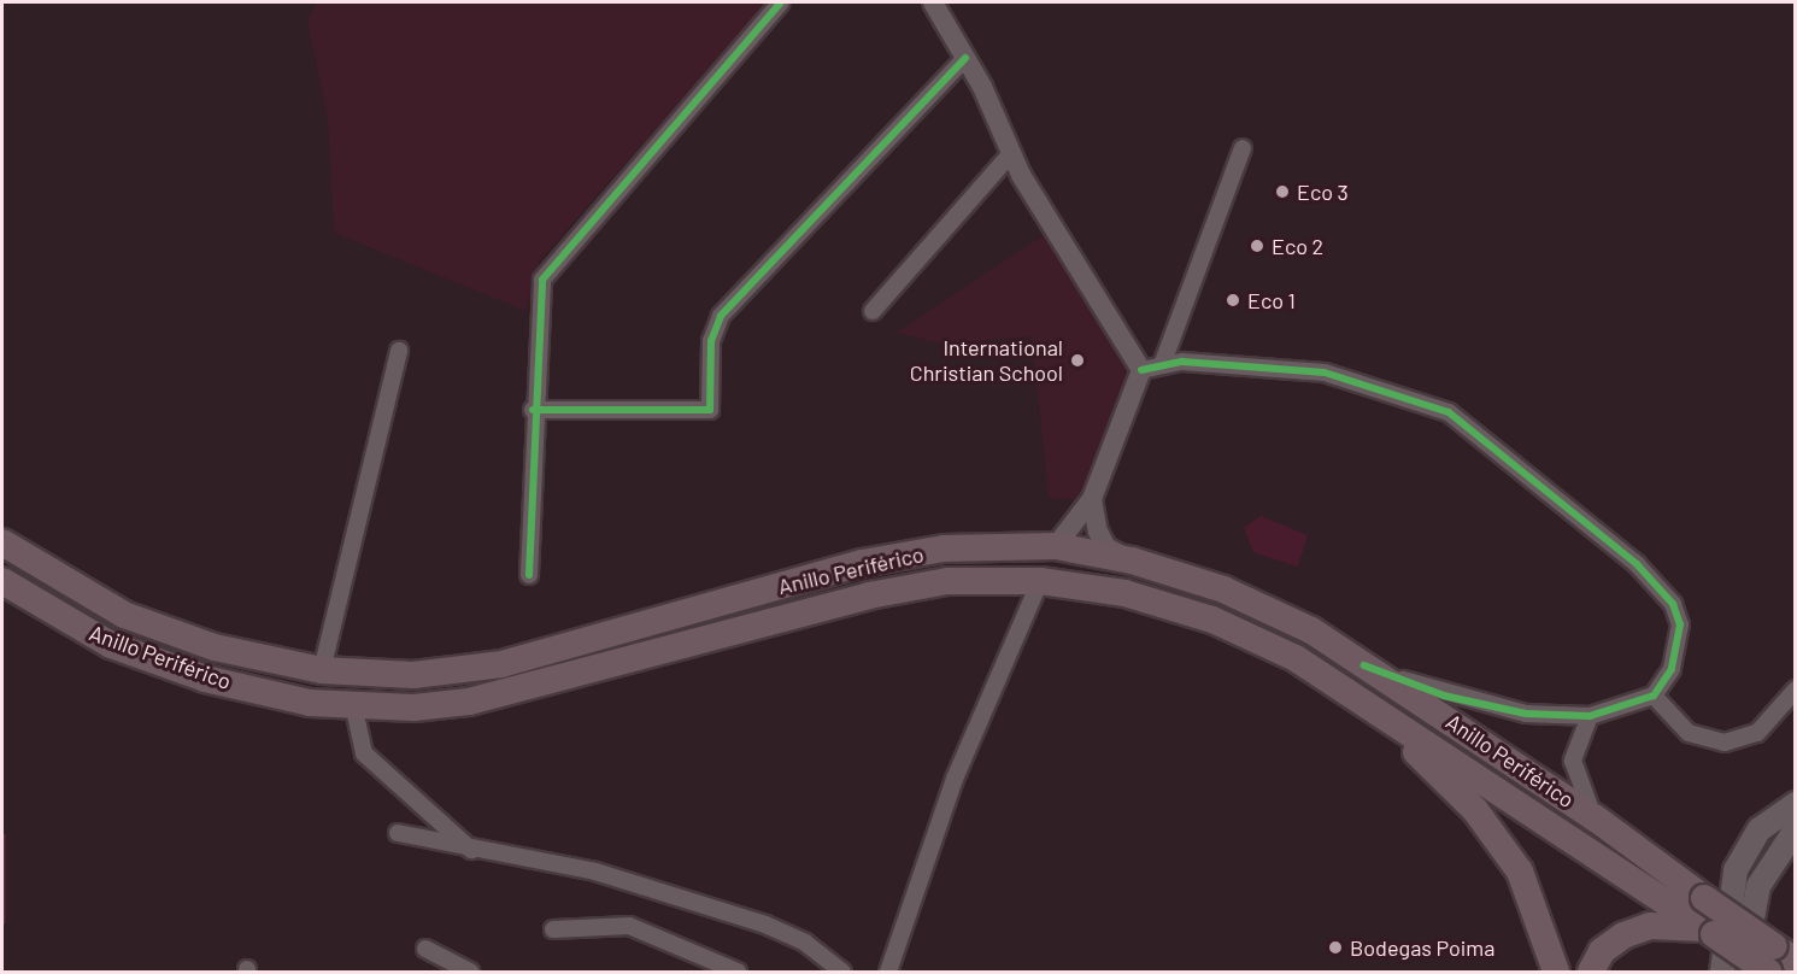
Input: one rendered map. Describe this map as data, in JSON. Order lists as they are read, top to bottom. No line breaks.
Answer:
{"streets":{"highway":["Anillo Periférico"]},"places":["Eco 3","Eco 2","Eco 1","International Christian School","Bodegas Poima"]}
